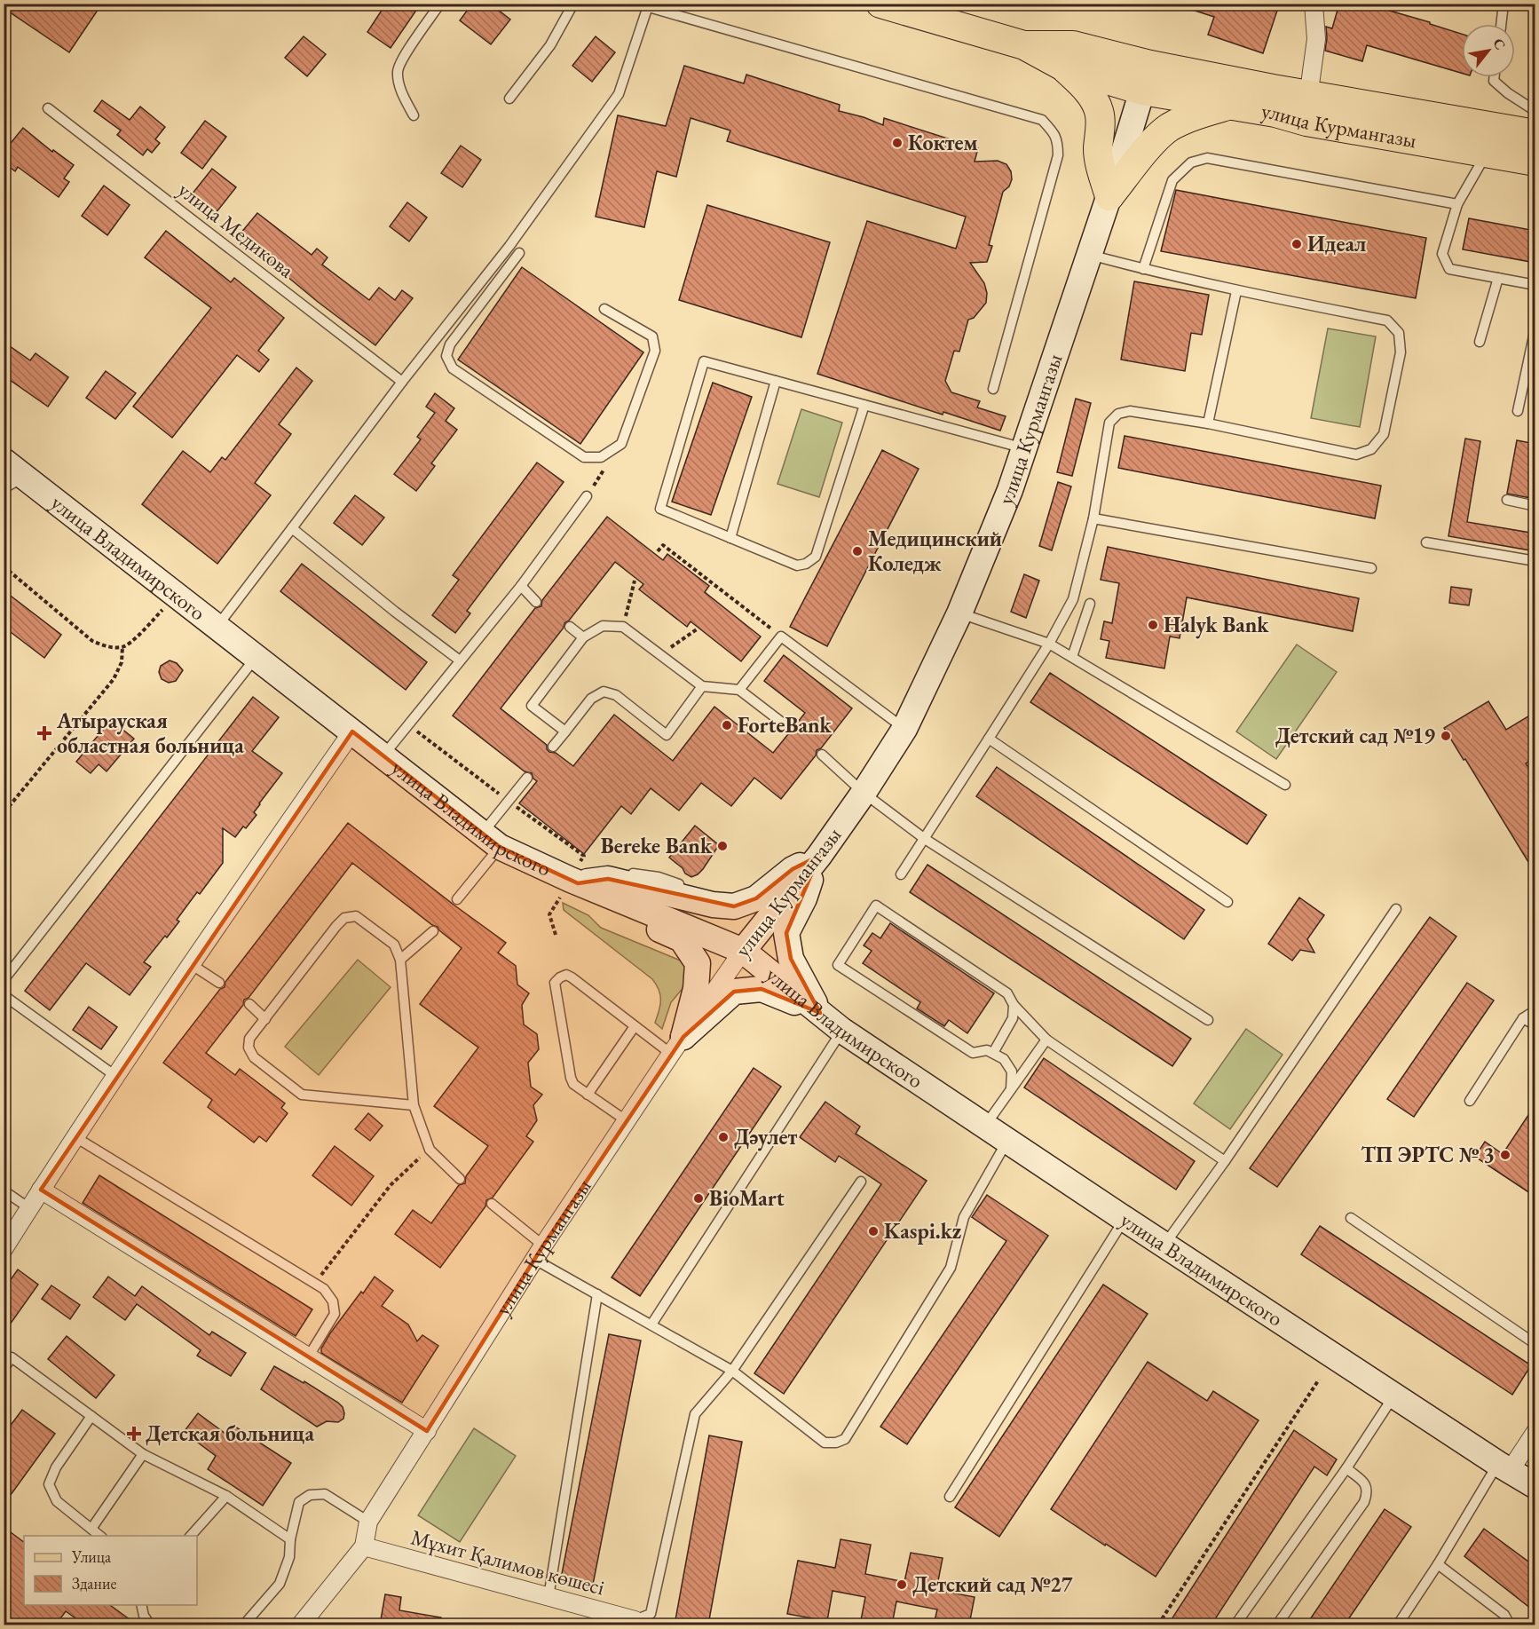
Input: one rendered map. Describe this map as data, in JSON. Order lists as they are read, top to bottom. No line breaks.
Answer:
{"streets":{"main road":["улица Курмангазы"],"street":["улица Владимирского","Мұхит Қалимов көшесі"],"lane":["улица Медикова"]},"crossings":[["улица Курмангазы","улица Владимирского"],["улица Курмангазы","Мұхит Қалимов көшесі"]],"places":{"other":["Коктем","Идеал","Медицинский Коледж","Halyk Bank","ForteBank","Детский сад №19","Bereke Bank","Дәулет","ТП ЭРТС № 3","BioMart","Kaspi.kz","Детский сад №27"],"health":["Атырауская областная больница","Детская больница"]},"legend":["Улица","Здание"],"north":"top right"}
